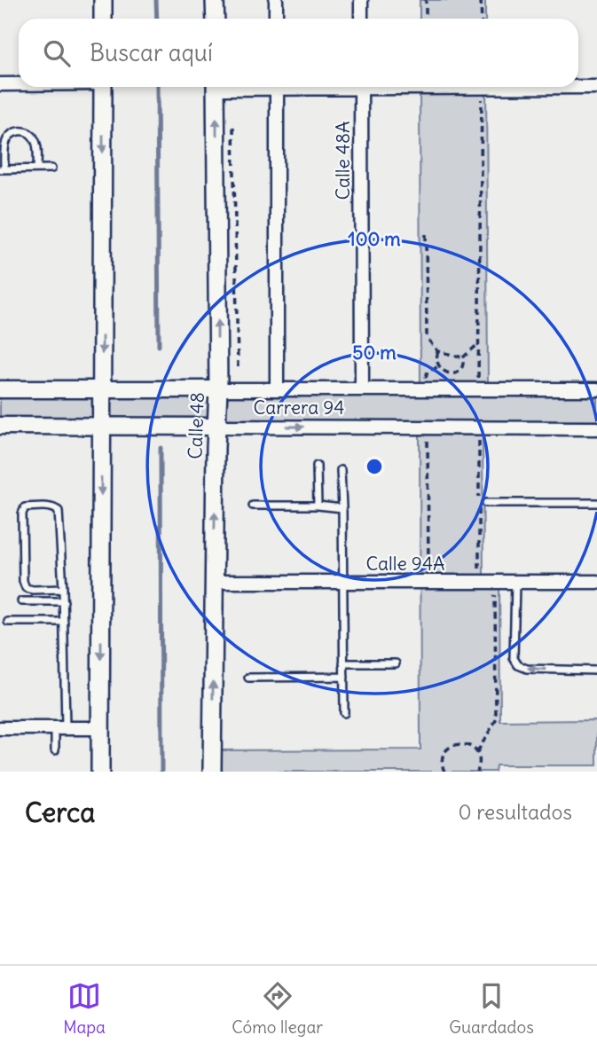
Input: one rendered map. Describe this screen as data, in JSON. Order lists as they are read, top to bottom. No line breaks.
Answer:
{"streets":{"main road":["Calle 48"],"street":["Calle 48A","Carrera 94","Calle 94A"]},"crossings":[["Calle 48A","Carrera 94"],["Carrera 94","Calle 48"],["Calle 48","Calle 94A"]],"page":{"search":"Buscar aquí","heading":["Cerca","0 resultados"],"nav":["Mapa","Cómo llegar","Guardados"]},"rings":["100 m","50 m"]}
